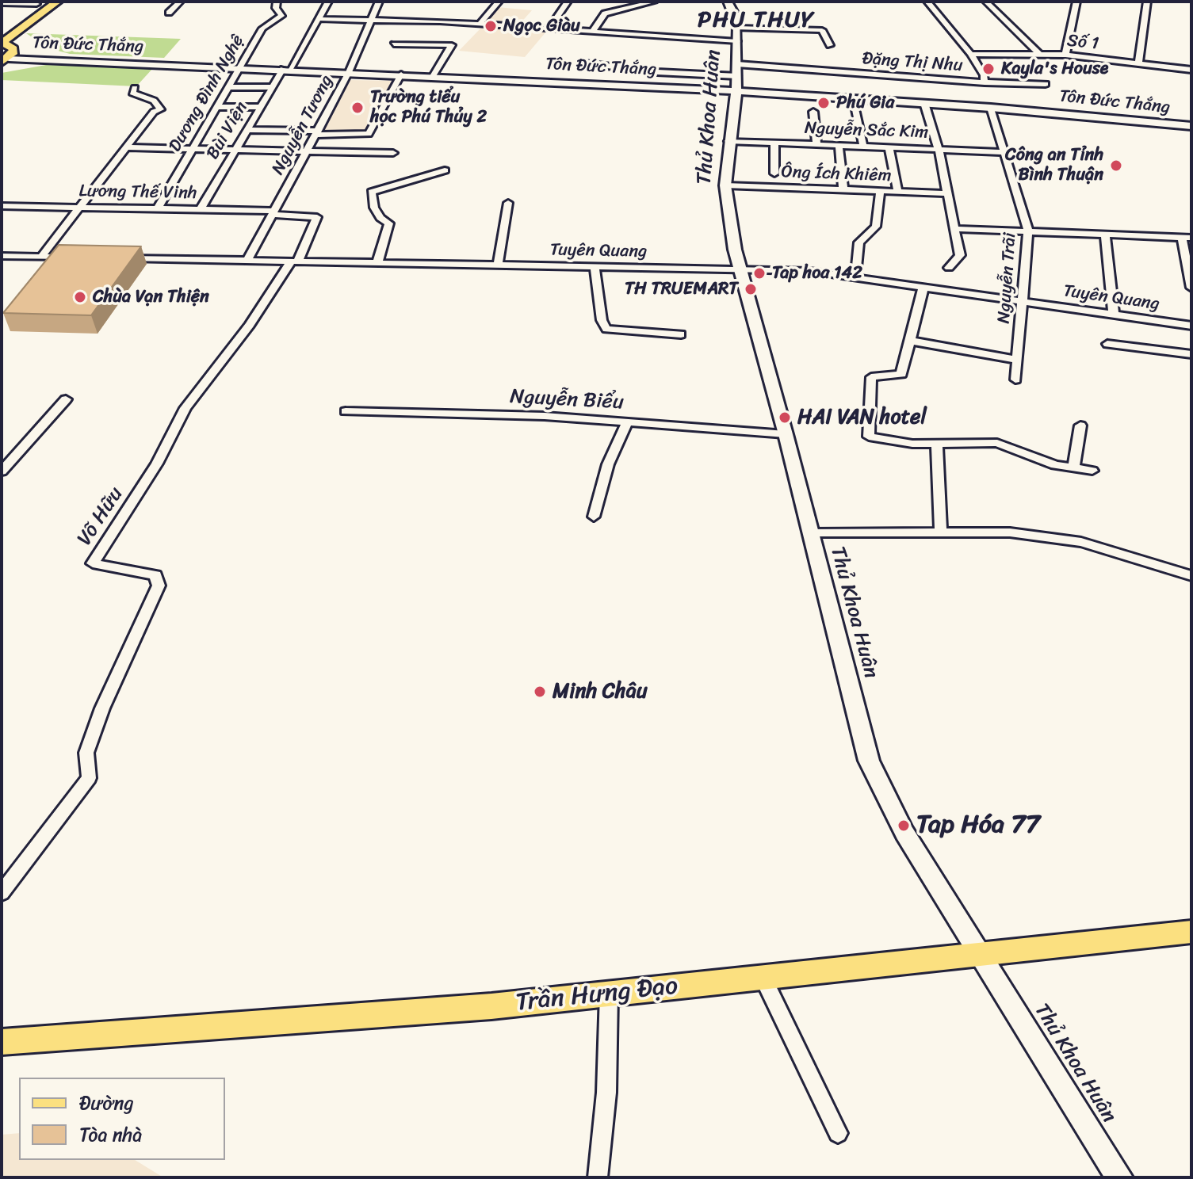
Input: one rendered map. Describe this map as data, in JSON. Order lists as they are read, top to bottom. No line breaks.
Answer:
{"streets":{"main road":["Tôn Đức Thắng","Thủ Khoa Huân","Trần Hưng Đạo"],"street":["Số 1","Đặng Thị Nhu","Dương Đình Nghệ","Nguyễn Tương","Bùi Viện","Nguyễn Sắc Kim","Ông Ích Khiêm","Lương Thế Vinh","Tuyên Quang","Nguyễn Trãi","Nguyễn Biểu","Võ Hữu"]},"crossings":[["Số 1","Đặng Thị Nhu"],["Tôn Đức Thắng","Dương Đình Nghệ"],["Tôn Đức Thắng","Thủ Khoa Huân"],["Tôn Đức Thắng","Nguyễn Tương"],["Tôn Đức Thắng","Bùi Viện"],["Tôn Đức Thắng","Nguyễn Trãi"],["Đặng Thị Nhu","Thủ Khoa Huân"],["Dương Đình Nghệ","Lương Thế Vinh"],["Thủ Khoa Huân","Nguyễn Sắc Kim"],["Thủ Khoa Huân","Ông Ích Khiêm"],["Thủ Khoa Huân","Tuyên Quang"],["Thủ Khoa Huân","Nguyễn Biểu"],["Thủ Khoa Huân","Trần Hưng Đạo"],["Nguyễn Tương","Lương Thế Vinh"],["Nguyễn Tương","Tuyên Quang"],["Bùi Viện","Lương Thế Vinh"],["Nguyễn Sắc Kim","Nguyễn Trãi"],["Lương Thế Vinh","Tuyên Quang"],["Lương Thế Vinh","Võ Hữu"],["Tuyên Quang","Nguyễn Trãi"],["Tuyên Quang","Võ Hữu"]],"districts":["PHU THUY"],"places":["Ngọc Giàu","Kayla's House","Phú Gia","Trường tiểu học Phú Thủy 2","Công an Tỉnh Bình Thuận","Tap hoa 142","TH TRUEMART","Chùa Vạn Thiện","HAI VAN hotel","Minh Châu","Tap Hóa 77"],"legend":["Đường","Tòa nhà"]}
